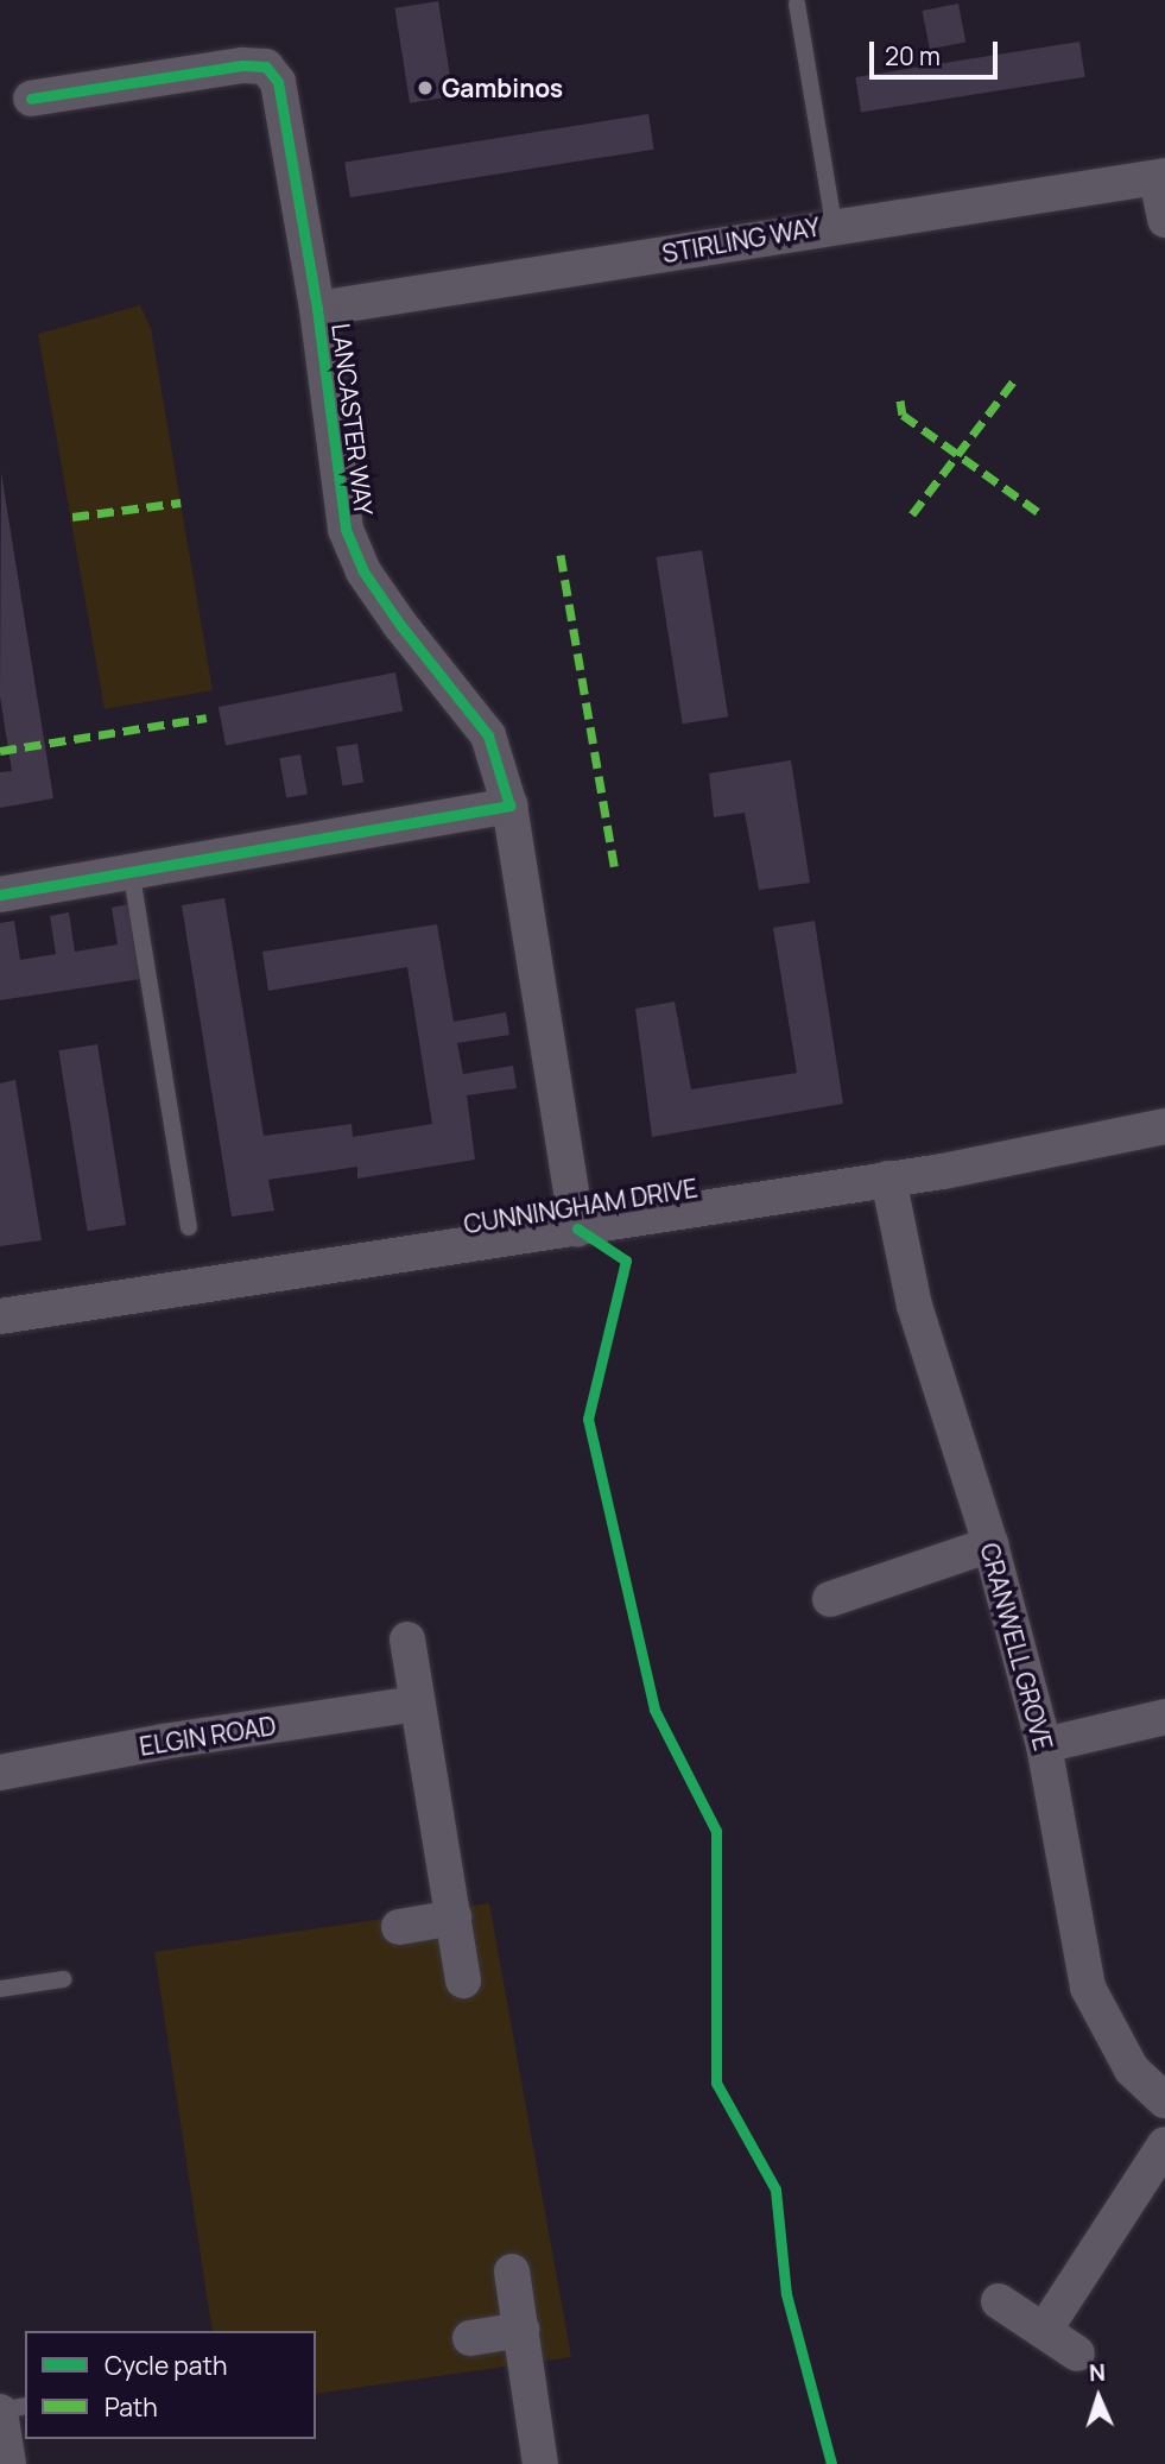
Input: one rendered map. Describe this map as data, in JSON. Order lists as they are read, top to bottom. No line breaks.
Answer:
{"streets":{"street":["STIRLING WAY","LANCASTER WAY","CUNNINGHAM DRIVE","CRANWELL GROVE","ELGIN ROAD"]},"crossings":[["STIRLING WAY","LANCASTER WAY"],["LANCASTER WAY","CUNNINGHAM DRIVE"],["CUNNINGHAM DRIVE","CRANWELL GROVE"]],"places":["Gambinos"],"legend":["Cycle path","Path"],"scale_bar":"20 m","north":"top"}
